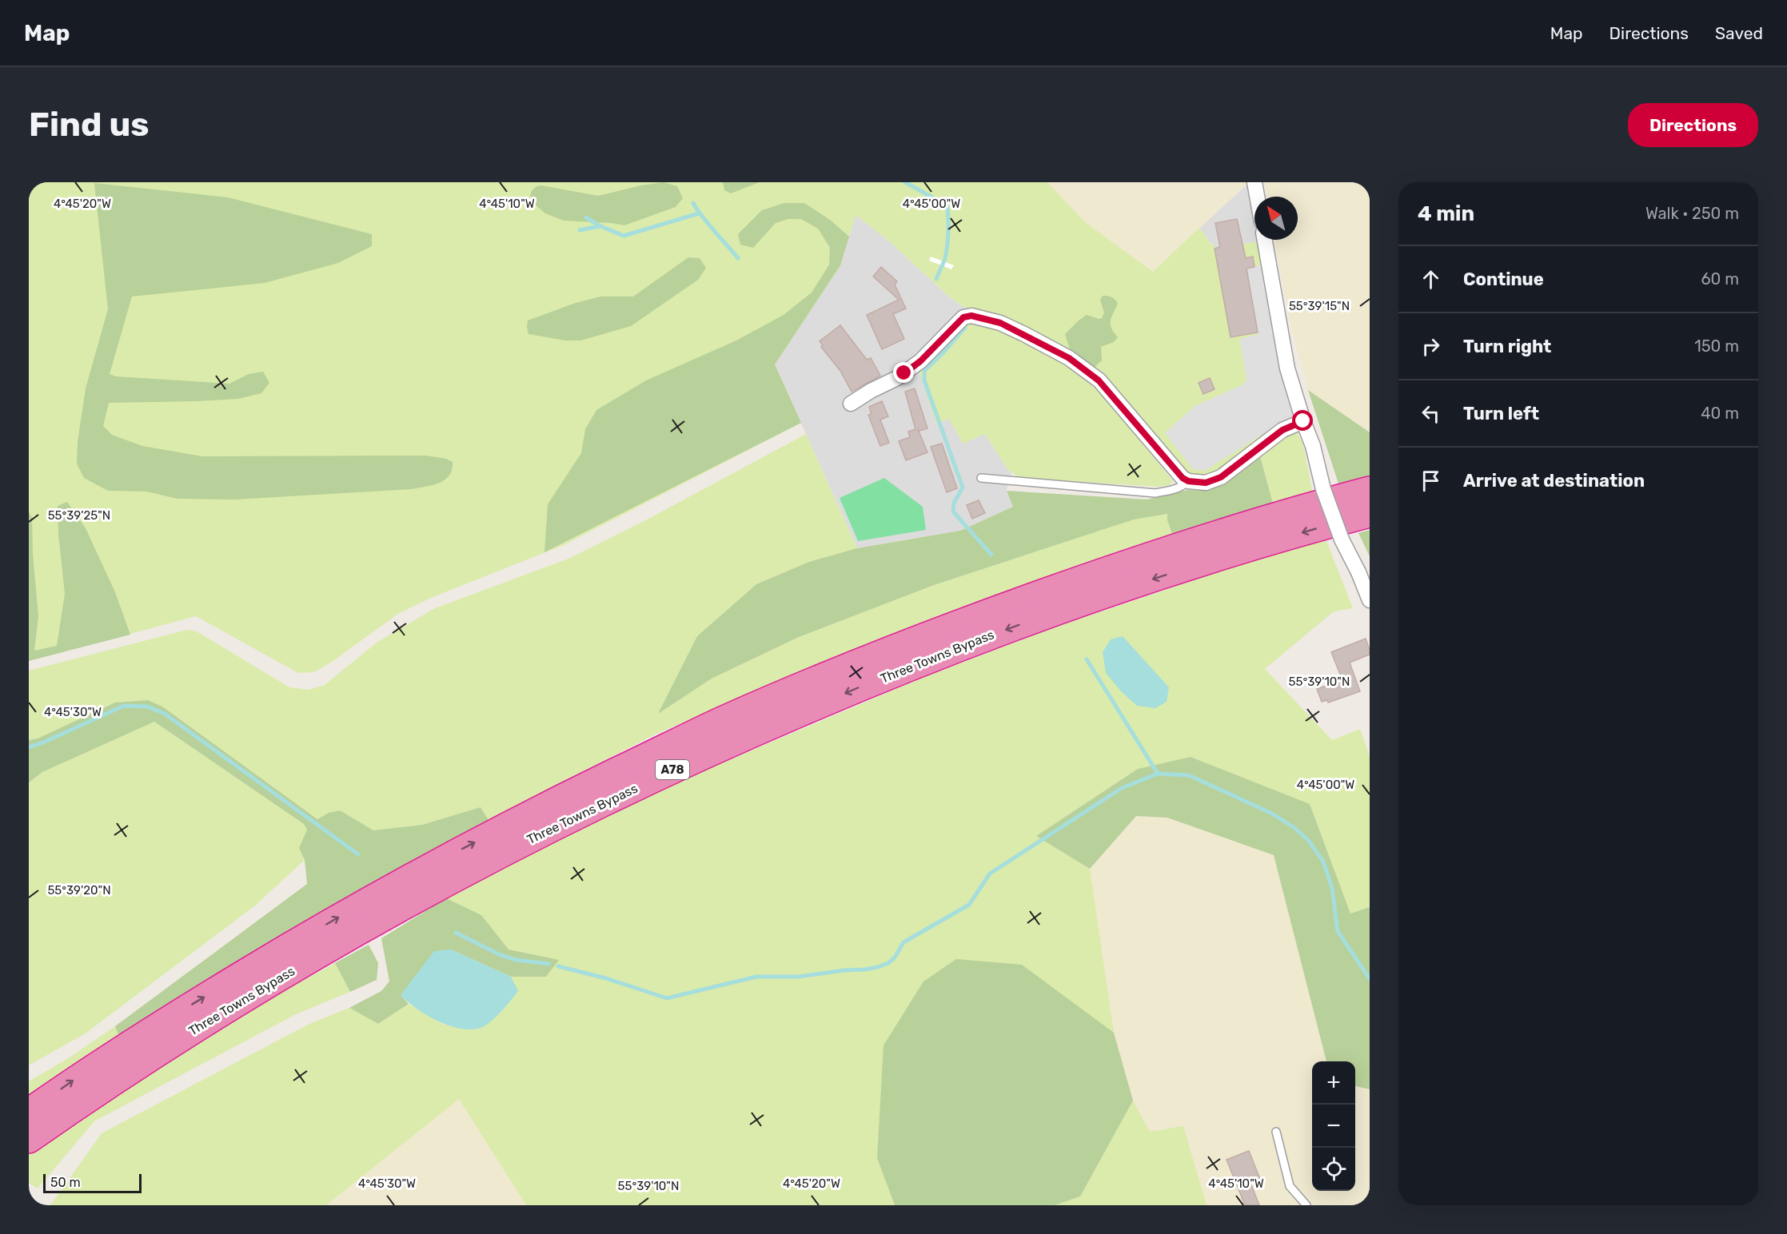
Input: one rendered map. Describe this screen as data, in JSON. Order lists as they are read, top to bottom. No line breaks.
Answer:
{"streets":{"highway":["Three Towns Bypass","A78"]},"scale_bar":"50 m","north":"top left","page":{"header":"Map","nav":["Map","Directions","Saved"],"buttons":"Directions","title":"Find us","heading":["4 min","Walk · 250 m"],"list":[["Continue","60 m"],["Turn right","150 m"],["Turn left","40 m"],"Arrive at destination"],"map_buttons":["+","−"],"scale":"50 m"},"coordinates":["4°45'20\"W","4°45'10\"W","4°45'00\"W","55°39'15\"N","55°39'25\"N","55°39'10\"N","4°45'30\"W","55°39'20\"N"]}
